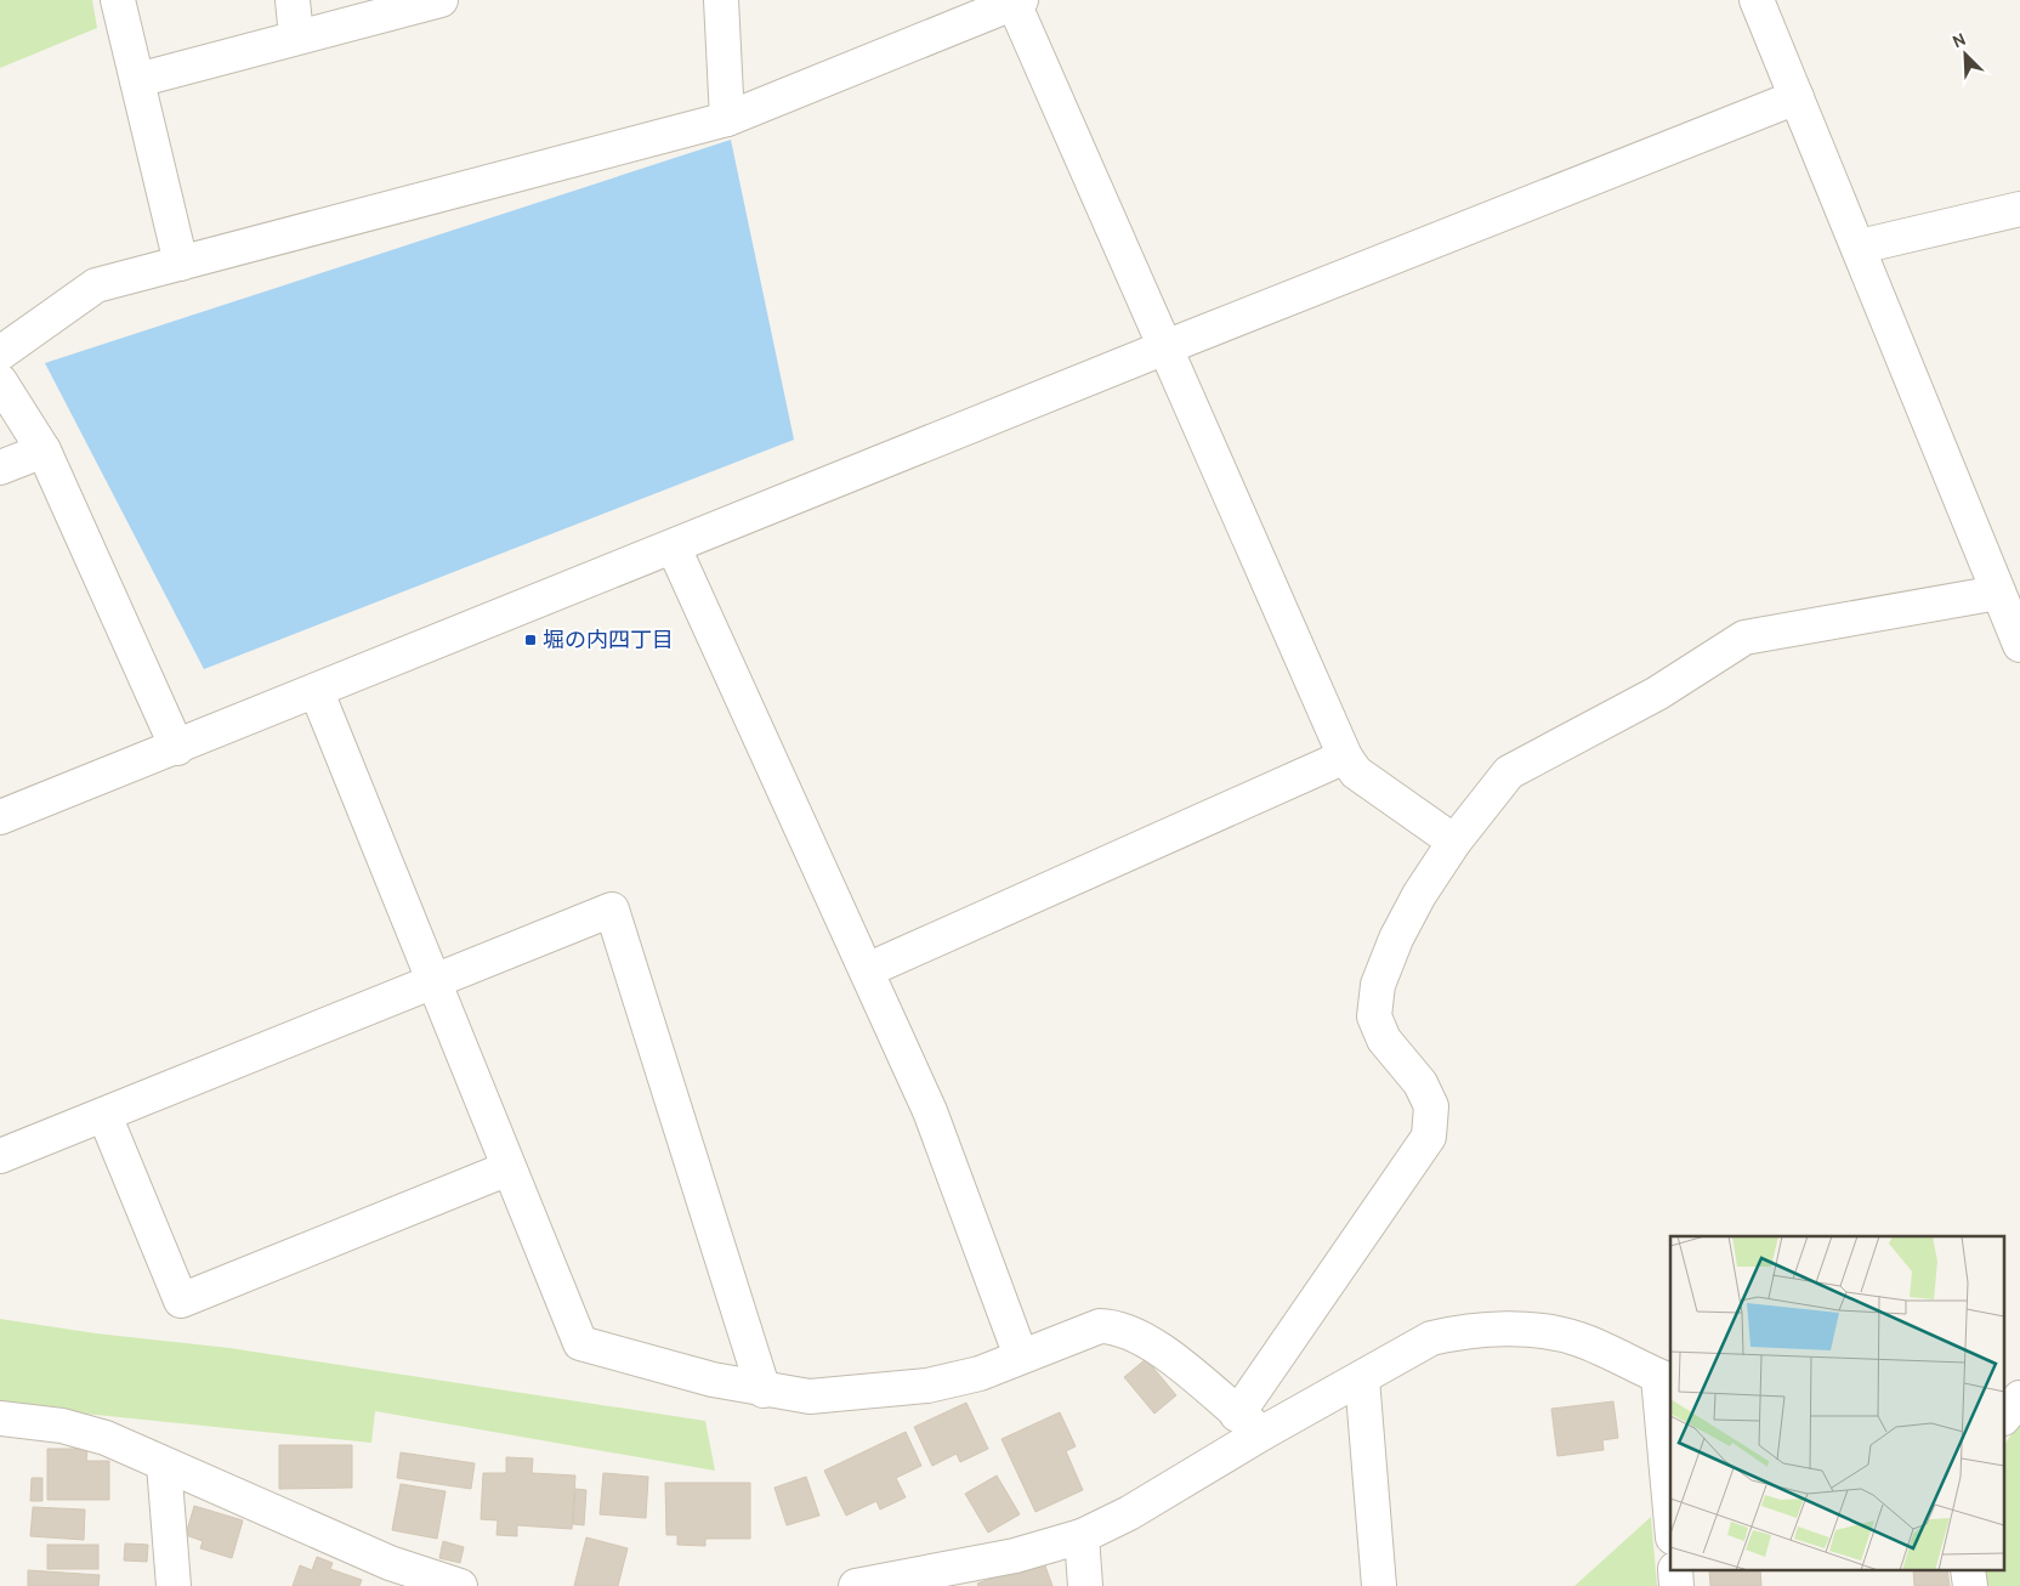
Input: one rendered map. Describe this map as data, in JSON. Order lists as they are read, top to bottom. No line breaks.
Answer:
{"places":{"transit":["堀の内四丁目"]},"north":"top left"}
